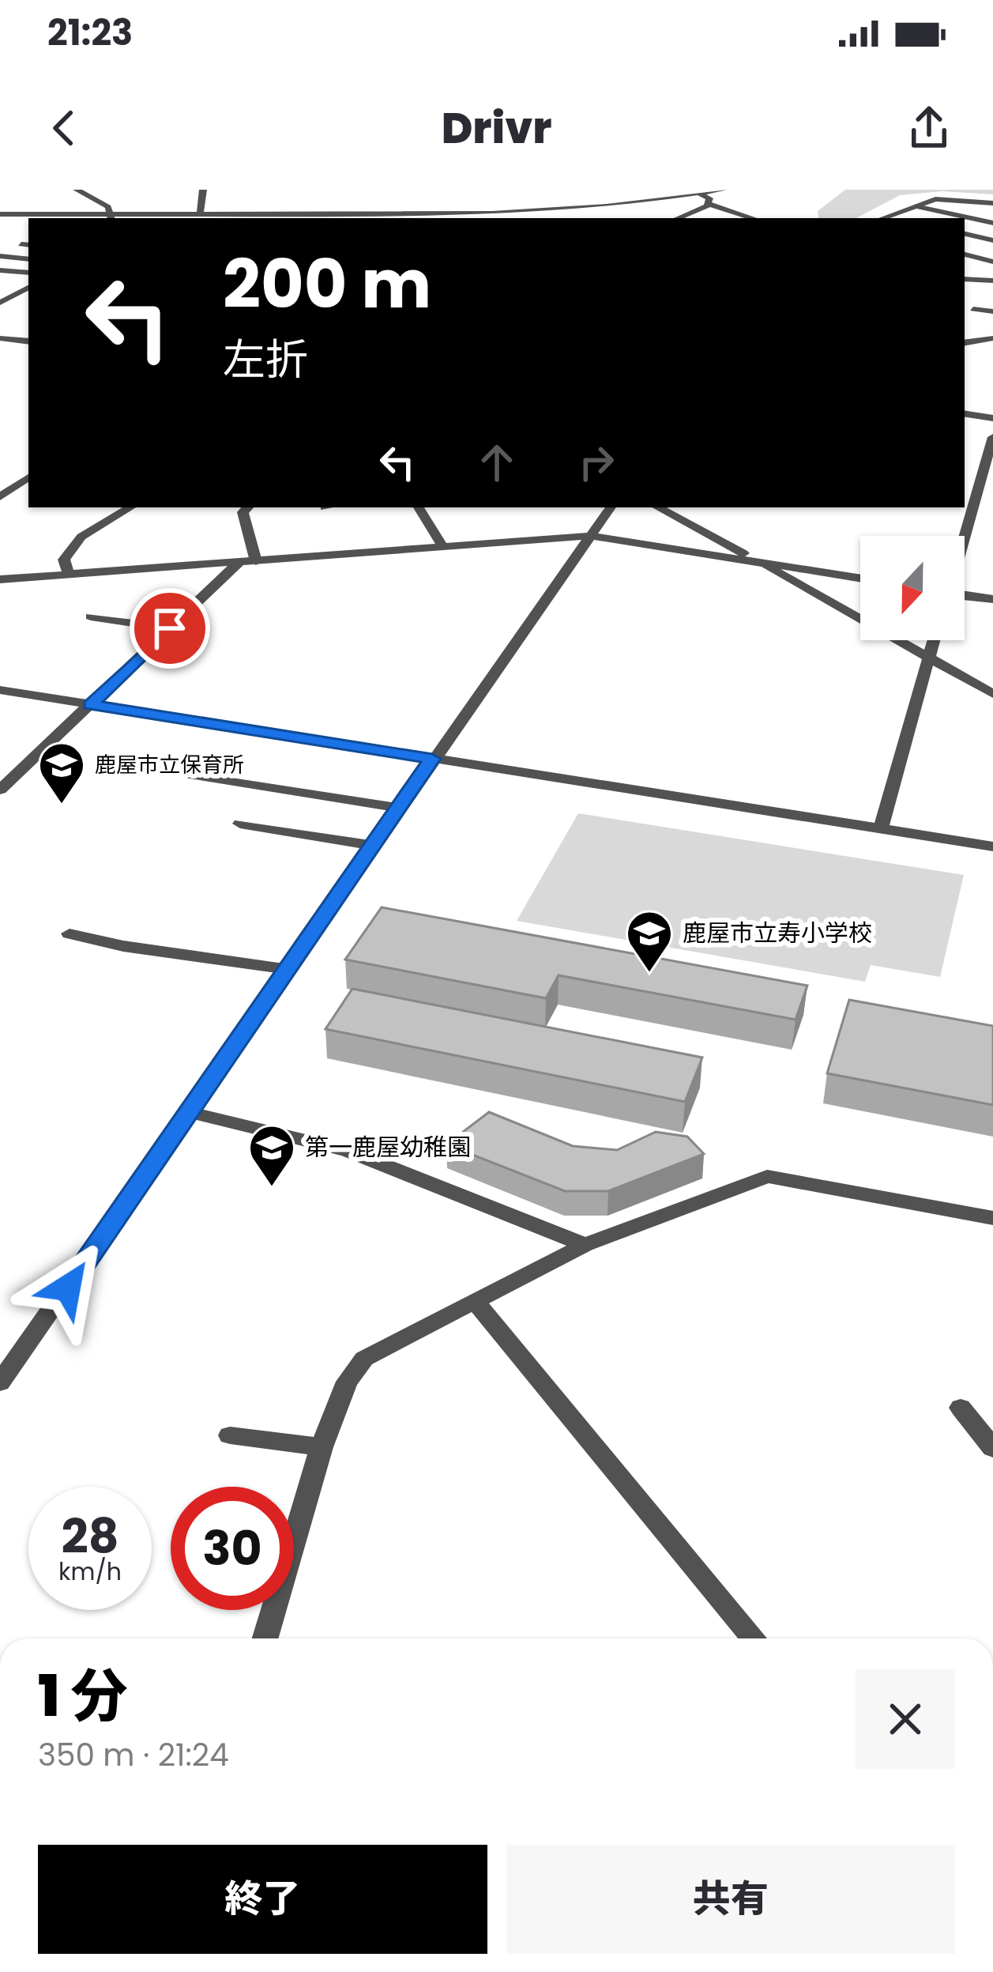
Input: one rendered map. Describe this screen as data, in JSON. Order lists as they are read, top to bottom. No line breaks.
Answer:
{"places":{"school or university":["鹿屋市立保育所","鹿屋市立寿小学校","第一鹿屋幼稚園"]},"north":"bottom","page":{"status":"21:23","header":"Drivr","turn":["200 m","左折"],"speed":"28 km/h","limit":"30","heading":["1 分","350 m · 21:24"],"buttons":["終了","共有"]}}
